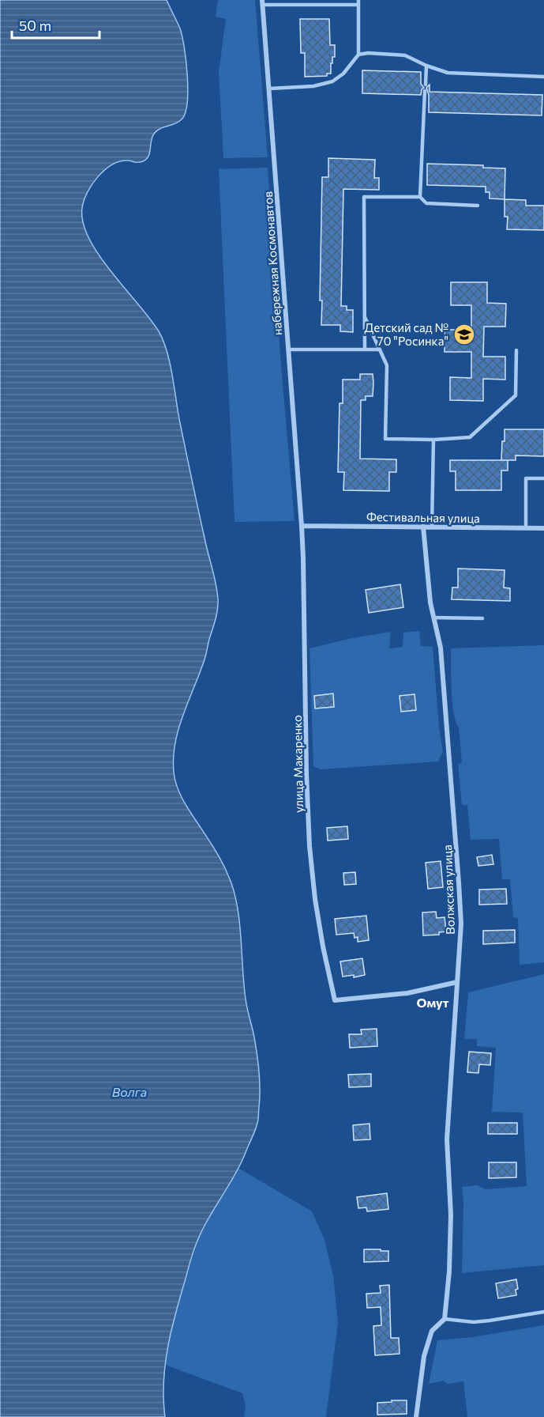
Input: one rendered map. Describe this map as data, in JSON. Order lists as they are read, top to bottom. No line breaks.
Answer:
{"streets":{"street":["набережная Космонавтов","Фестивальная улица","улица Макаренко","Волжская улица"]},"crossings":[["набережная Космонавтов","Фестивальная улица"],["набережная Космонавтов","улица Макаренко"],["Фестивальная улица","улица Макаренко"],["Фестивальная улица","Волжская улица"],["улица Макаренко","Волжская улица"]],"districts":["Омут"],"water":["Волга"],"places":{"school or university":["Детский сад № 70 \"Росинка\""]},"scale_bar":"50 m"}
